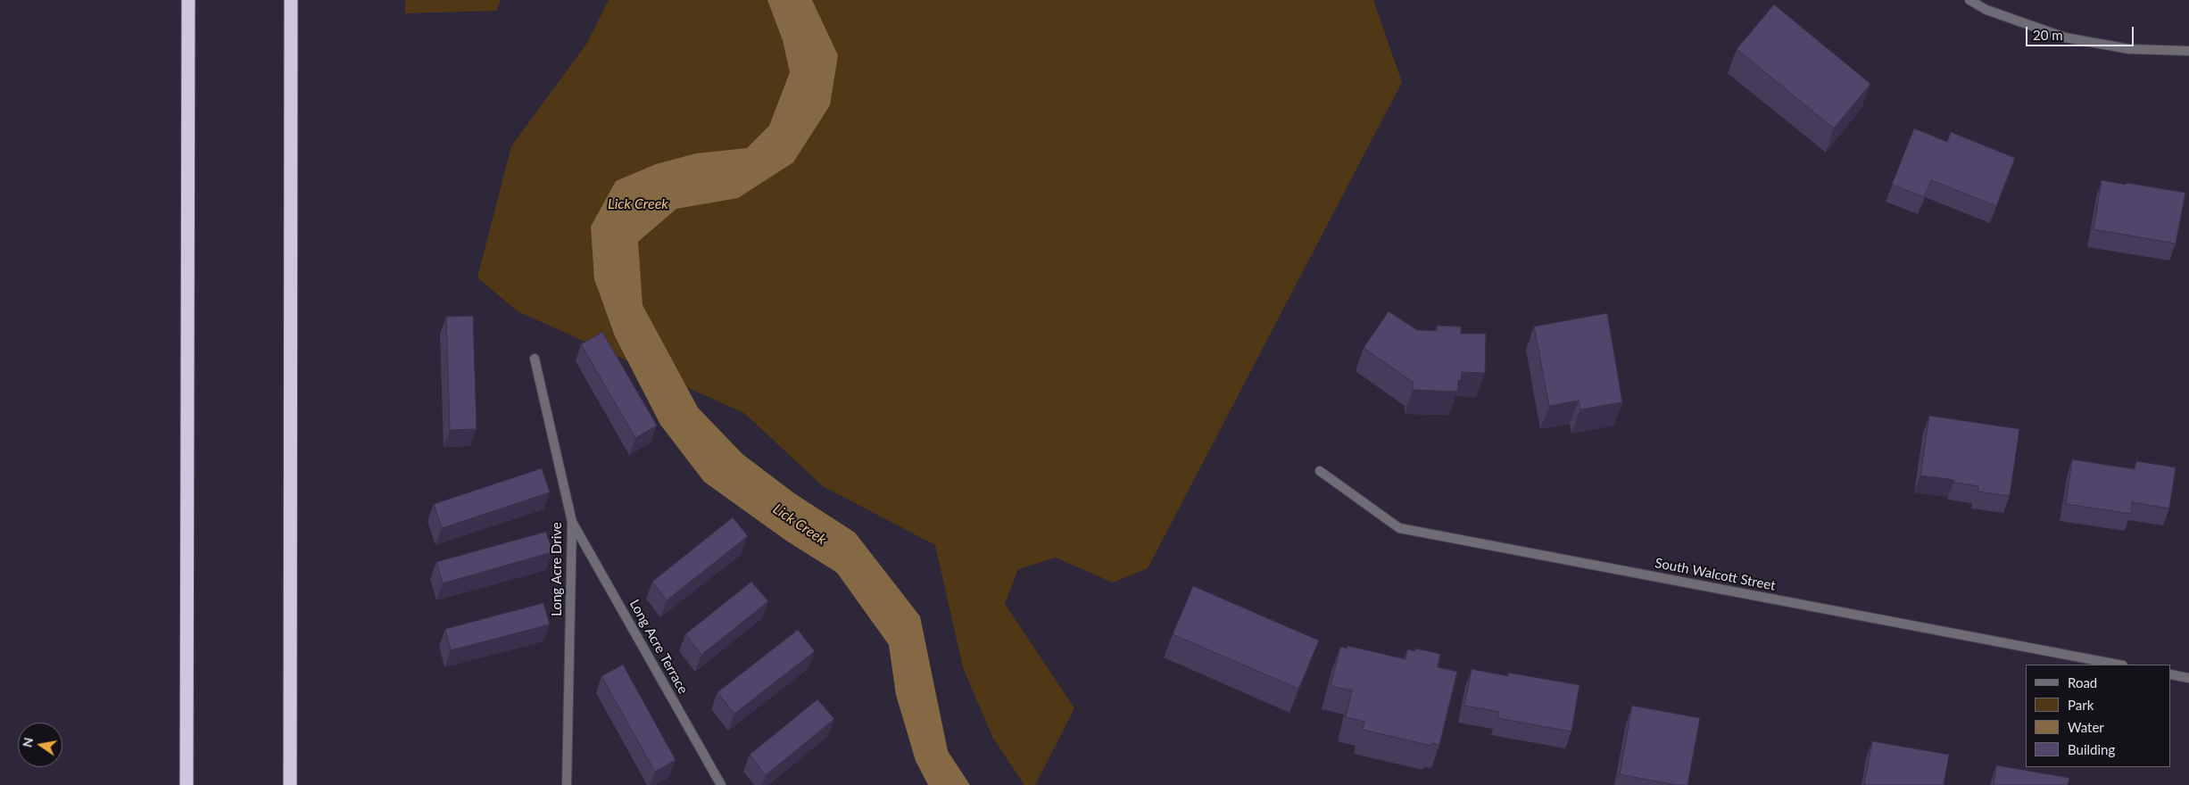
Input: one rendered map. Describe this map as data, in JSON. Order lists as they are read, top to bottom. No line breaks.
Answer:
{"streets":{"street":["Long Acre Drive","South Walcott Street","Long Acre Terrace"]},"crossings":[["Long Acre Drive","Long Acre Terrace"]],"water":["Lick Creek"],"legend":["Road","Park","Water","Building"],"scale_bar":"20 m","north":"left"}
